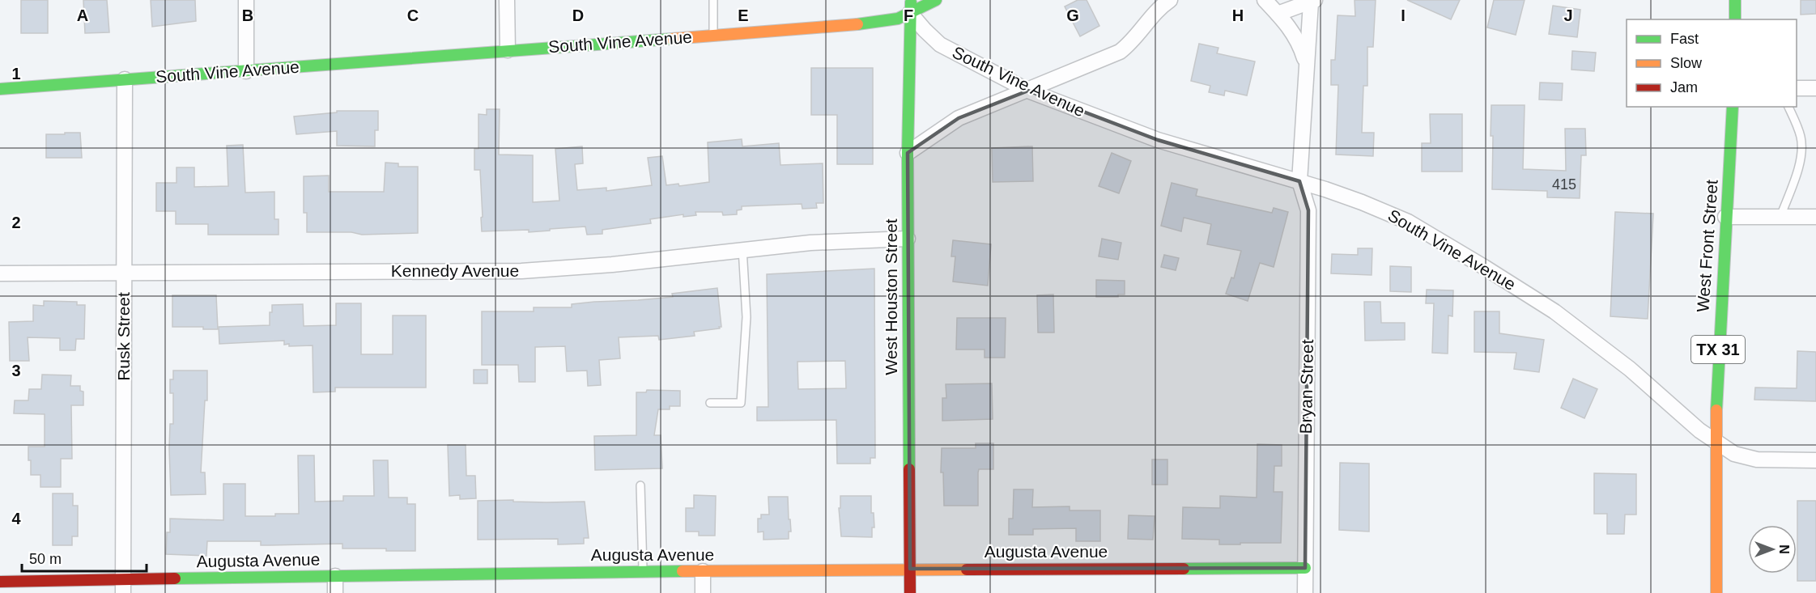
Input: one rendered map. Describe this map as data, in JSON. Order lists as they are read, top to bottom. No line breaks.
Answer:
{"streets":{"street":["South Vine Avenue","West Front Street","Kennedy Avenue","West Houston Street","Rusk Street","TX 31","Bryan Street","Augusta Avenue"]},"crossings":[["South Vine Avenue","West Front Street"],["South Vine Avenue","West Houston Street"],["South Vine Avenue","Rusk Street"],["South Vine Avenue","Bryan Street"],["Kennedy Avenue","West Houston Street"],["Kennedy Avenue","Rusk Street"],["West Houston Street","Augusta Avenue"],["Rusk Street","Augusta Avenue"],["Bryan Street","Augusta Avenue"]],"house_numbers":["415"],"legend":["Fast","Slow","Jam"],"scale_bar":"50 m","north":"right","grid":{"columns":["A","B","C","D","E","F","G","H","I","J"],"rows":["1","2","3","4"]}}
